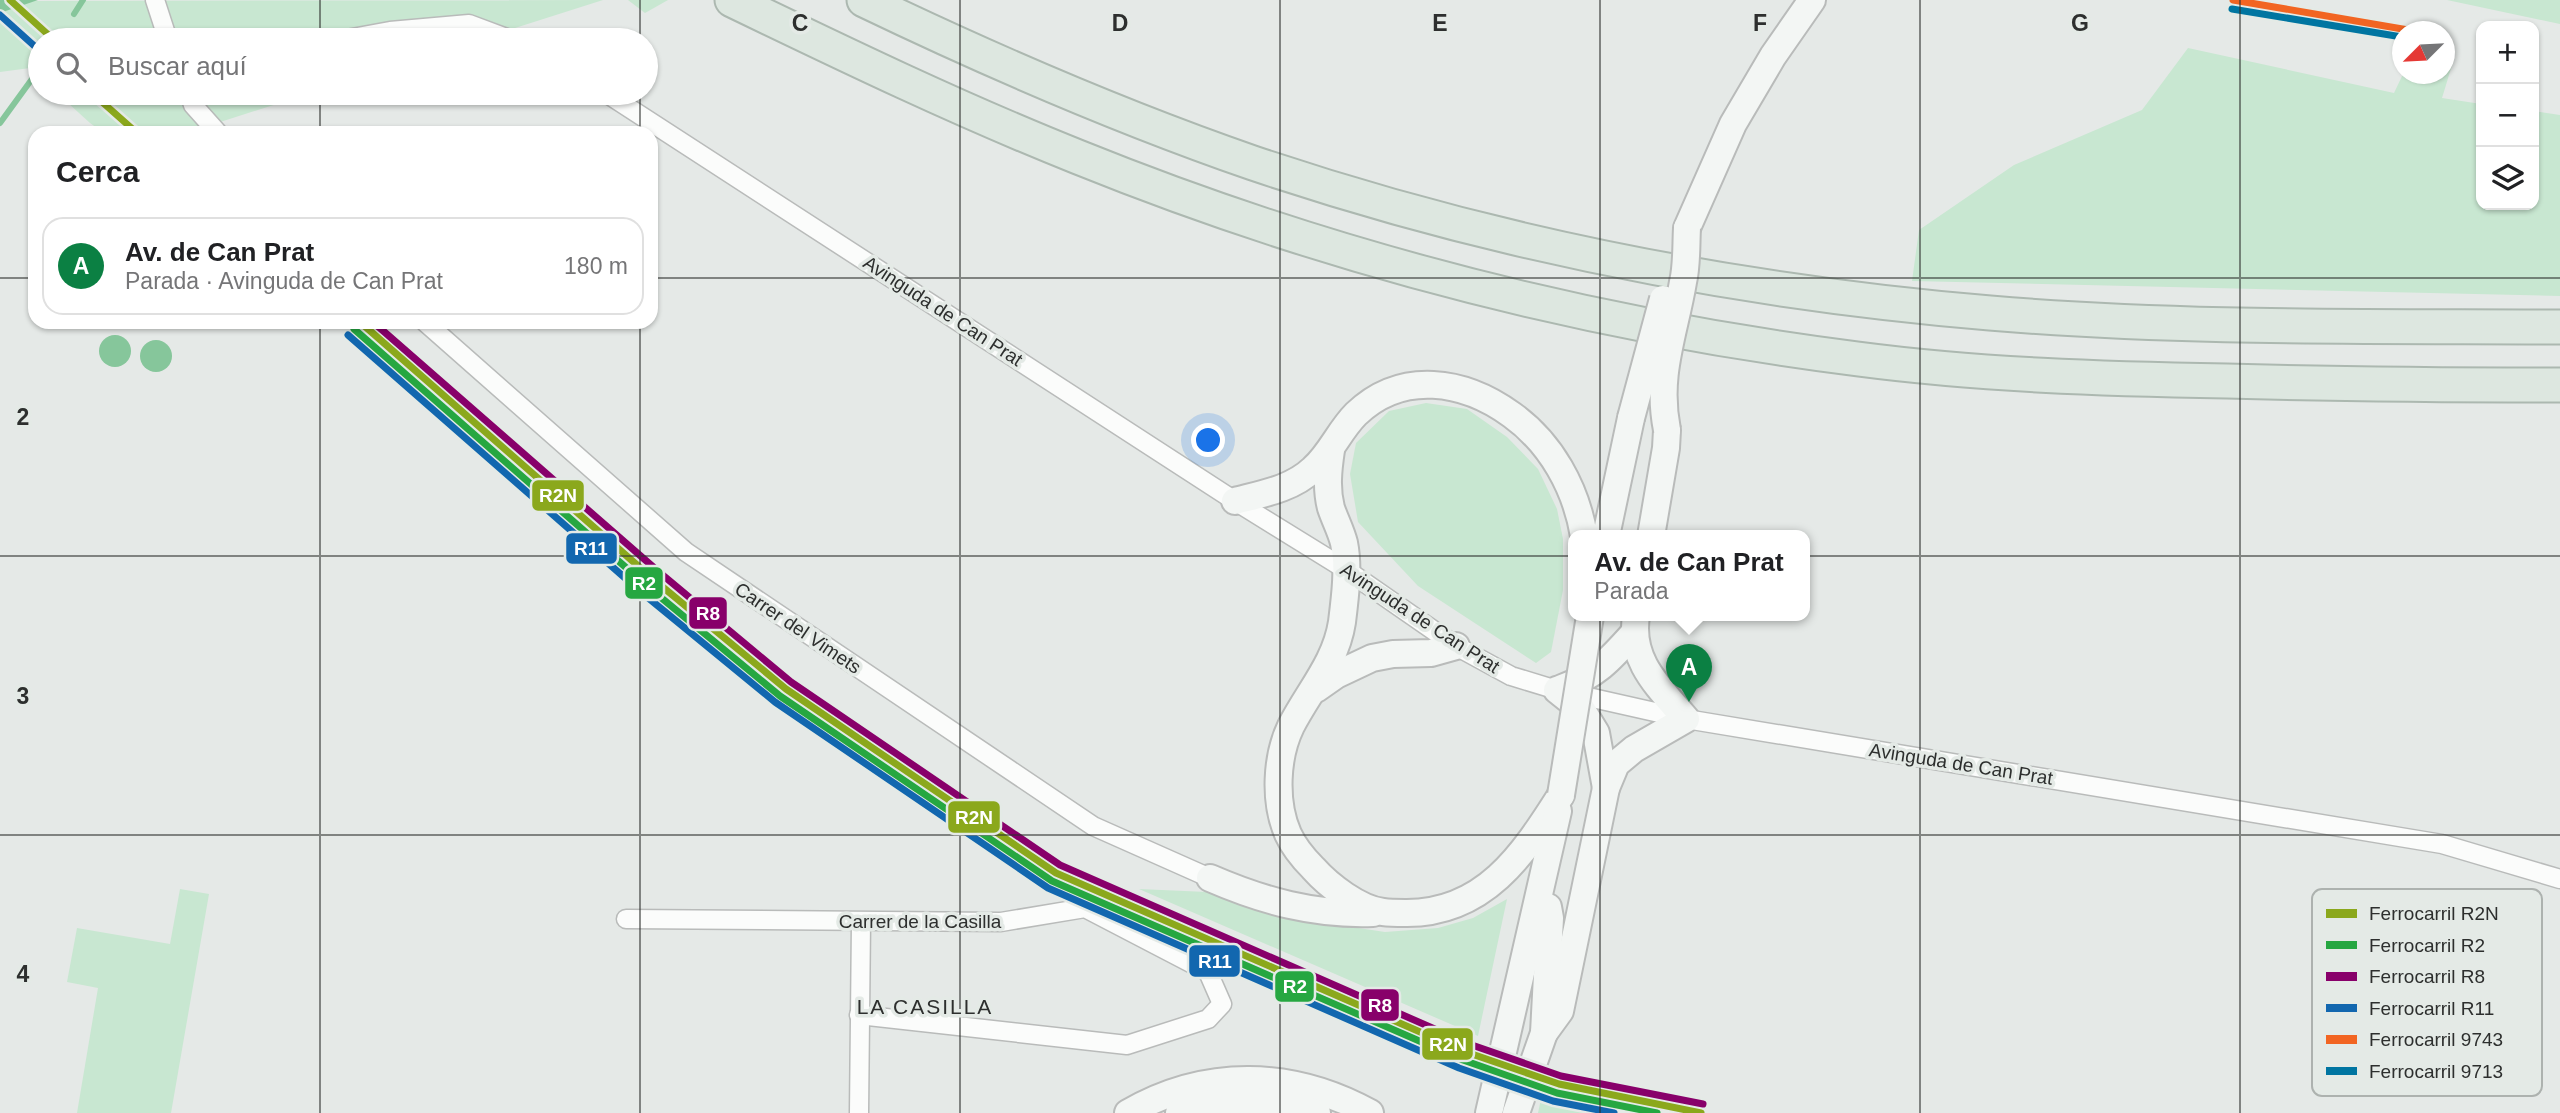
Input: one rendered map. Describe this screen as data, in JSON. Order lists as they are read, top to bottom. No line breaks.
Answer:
{"streets":{"street":["Avinguda de Can Prat","Carrer del Vimets","Carrer de la Casilla"]},"districts":["LA CASILLA"],"lines":["rail line R2N","rail line 9743","rail line 9713","rail line R11","rail line R2","rail line R8"],"legend":["Ferrocarril R2N","Ferrocarril R2","Ferrocarril R8","Ferrocarril R11","Ferrocarril 9743","Ferrocarril 9713"],"north":"bottom left","page":{"map_buttons":["+","−"],"search":"Buscar aquí","heading":"Cerca","list":[{"mark":"A","name":"Av. de Can Prat","note":"Parada · Avinguda de Can Prat","value":"180 m"}],"popup":["Av. de Can Prat","Parada"],"pins":"A"},"grid":{"columns":["C","D","E","F","G"],"rows":["2","3","4"]}}
